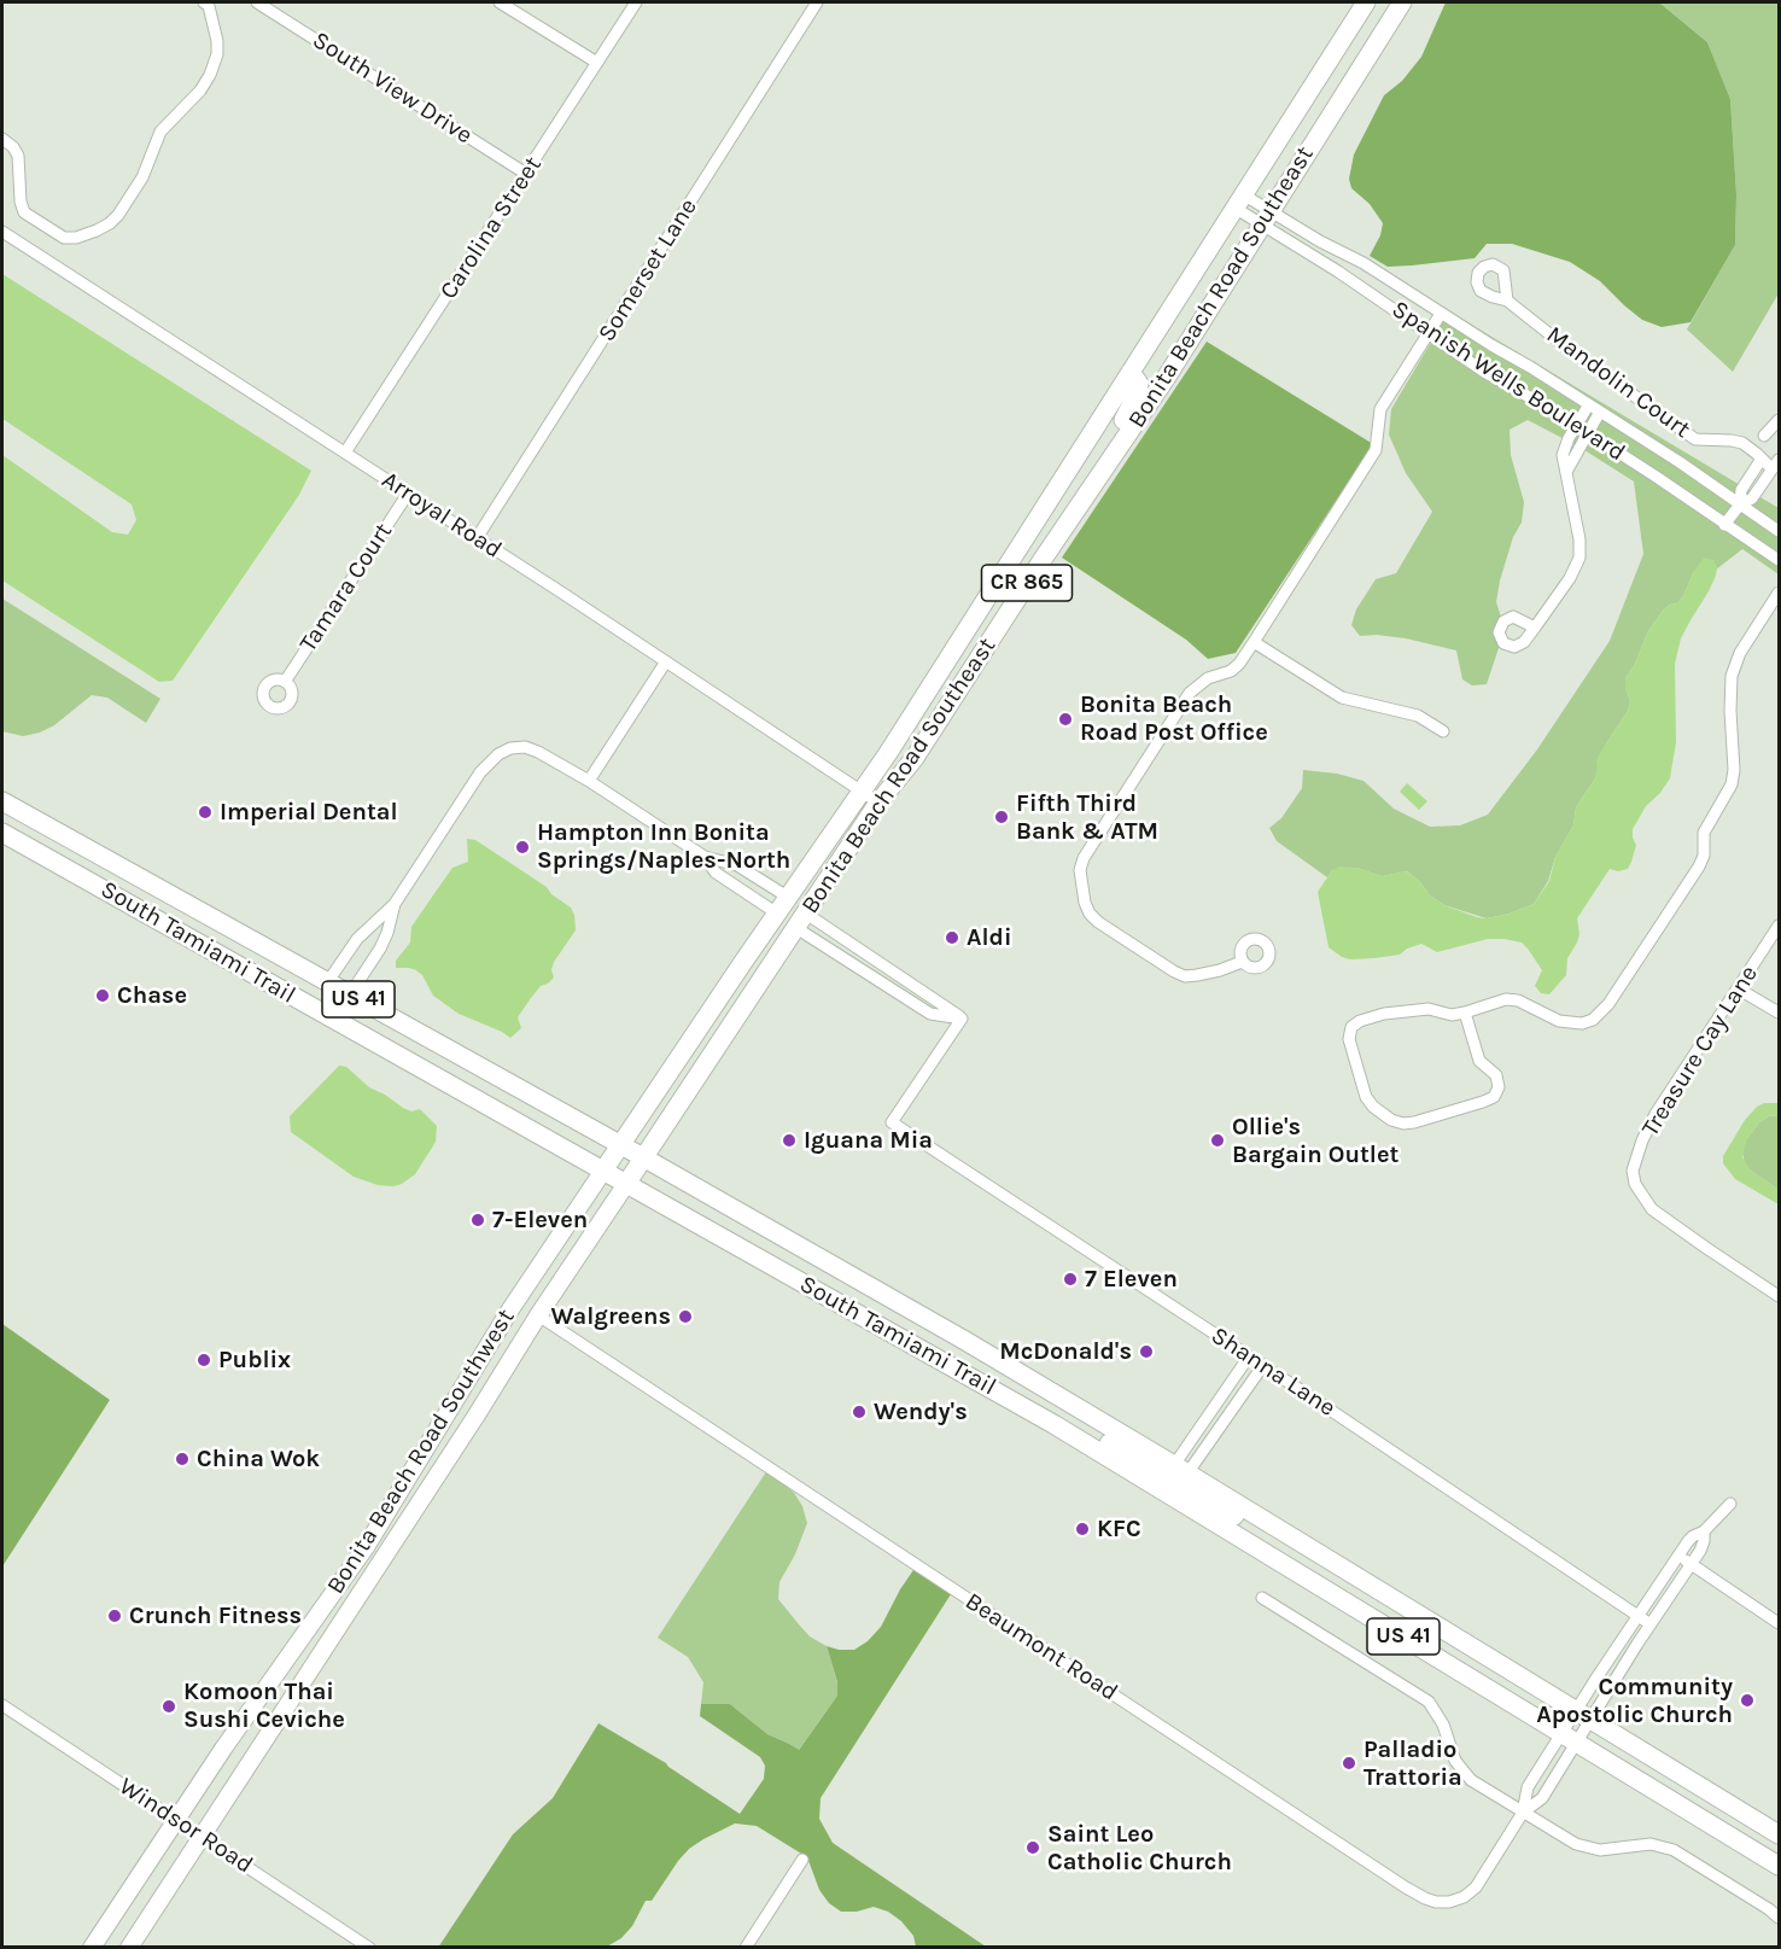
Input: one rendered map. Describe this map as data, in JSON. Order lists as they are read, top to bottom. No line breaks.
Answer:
{"streets":{"main road":["Bonita Beach Road Southeast","CR 865","South Tamiami Trail","US 41","Bonita Beach Road Southwest"],"street":["South View Drive","Carolina Street","Somerset Lane","Spanish Wells Boulevard","Mandolin Court","Arroyal Road","Tamara Court","Treasure Cay Lane","Shanna Lane","Beaumont Road","Windsor Road"]},"crossings":[["South View Drive","Carolina Street"],["Carolina Street","Arroyal Road"],["Somerset Lane","Arroyal Road"],["Bonita Beach Road Southeast","Spanish Wells Boulevard"],["Bonita Beach Road Southeast","Arroyal Road"],["Bonita Beach Road Southeast","South Tamiami Trail"],["Bonita Beach Road Southeast","Bonita Beach Road Southwest"],["Arroyal Road","Tamara Court"],["South Tamiami Trail","Bonita Beach Road Southwest"],["South Tamiami Trail","Beaumont Road"],["Shanna Lane","Beaumont Road"],["Bonita Beach Road Southwest","Beaumont Road"],["Bonita Beach Road Southwest","Windsor Road"]],"places":["Bonita Beach Road Post Office","Imperial Dental","Fifth Third Bank & ATM","Hampton Inn Bonita Springs/Naples-North","Aldi","Chase","Iguana Mia","Ollie's Bargain Outlet","7-Eleven","7 Eleven","Walgreens","McDonald's","Publix","Wendy's","China Wok","KFC","Crunch Fitness","Community Apostolic Church","Komoon Thai Sushi Ceviche","Palladio Trattoria","Saint Leo Catholic Church"]}
